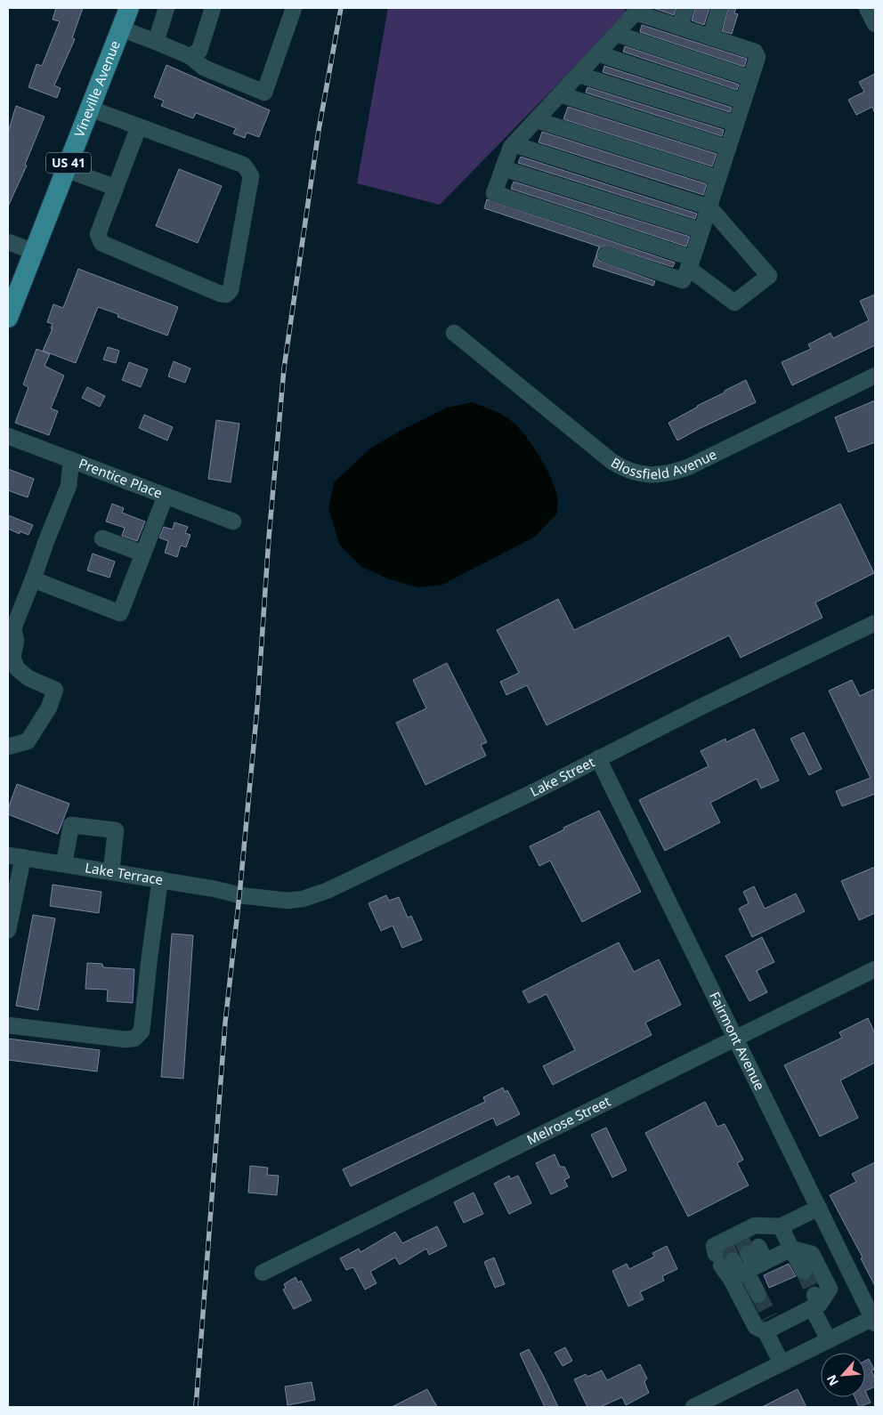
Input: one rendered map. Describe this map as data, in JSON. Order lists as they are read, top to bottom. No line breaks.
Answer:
{"streets":{"main road":["Vineville Avenue","US 41"],"street":["Blossfield Avenue","Prentice Place","Lake Street","Lake Terrace","Fairmont Avenue","Melrose Street"]},"crossings":[["Lake Street","Lake Terrace"],["Lake Street","Fairmont Avenue"],["Fairmont Avenue","Melrose Street"]],"north":"bottom left"}
